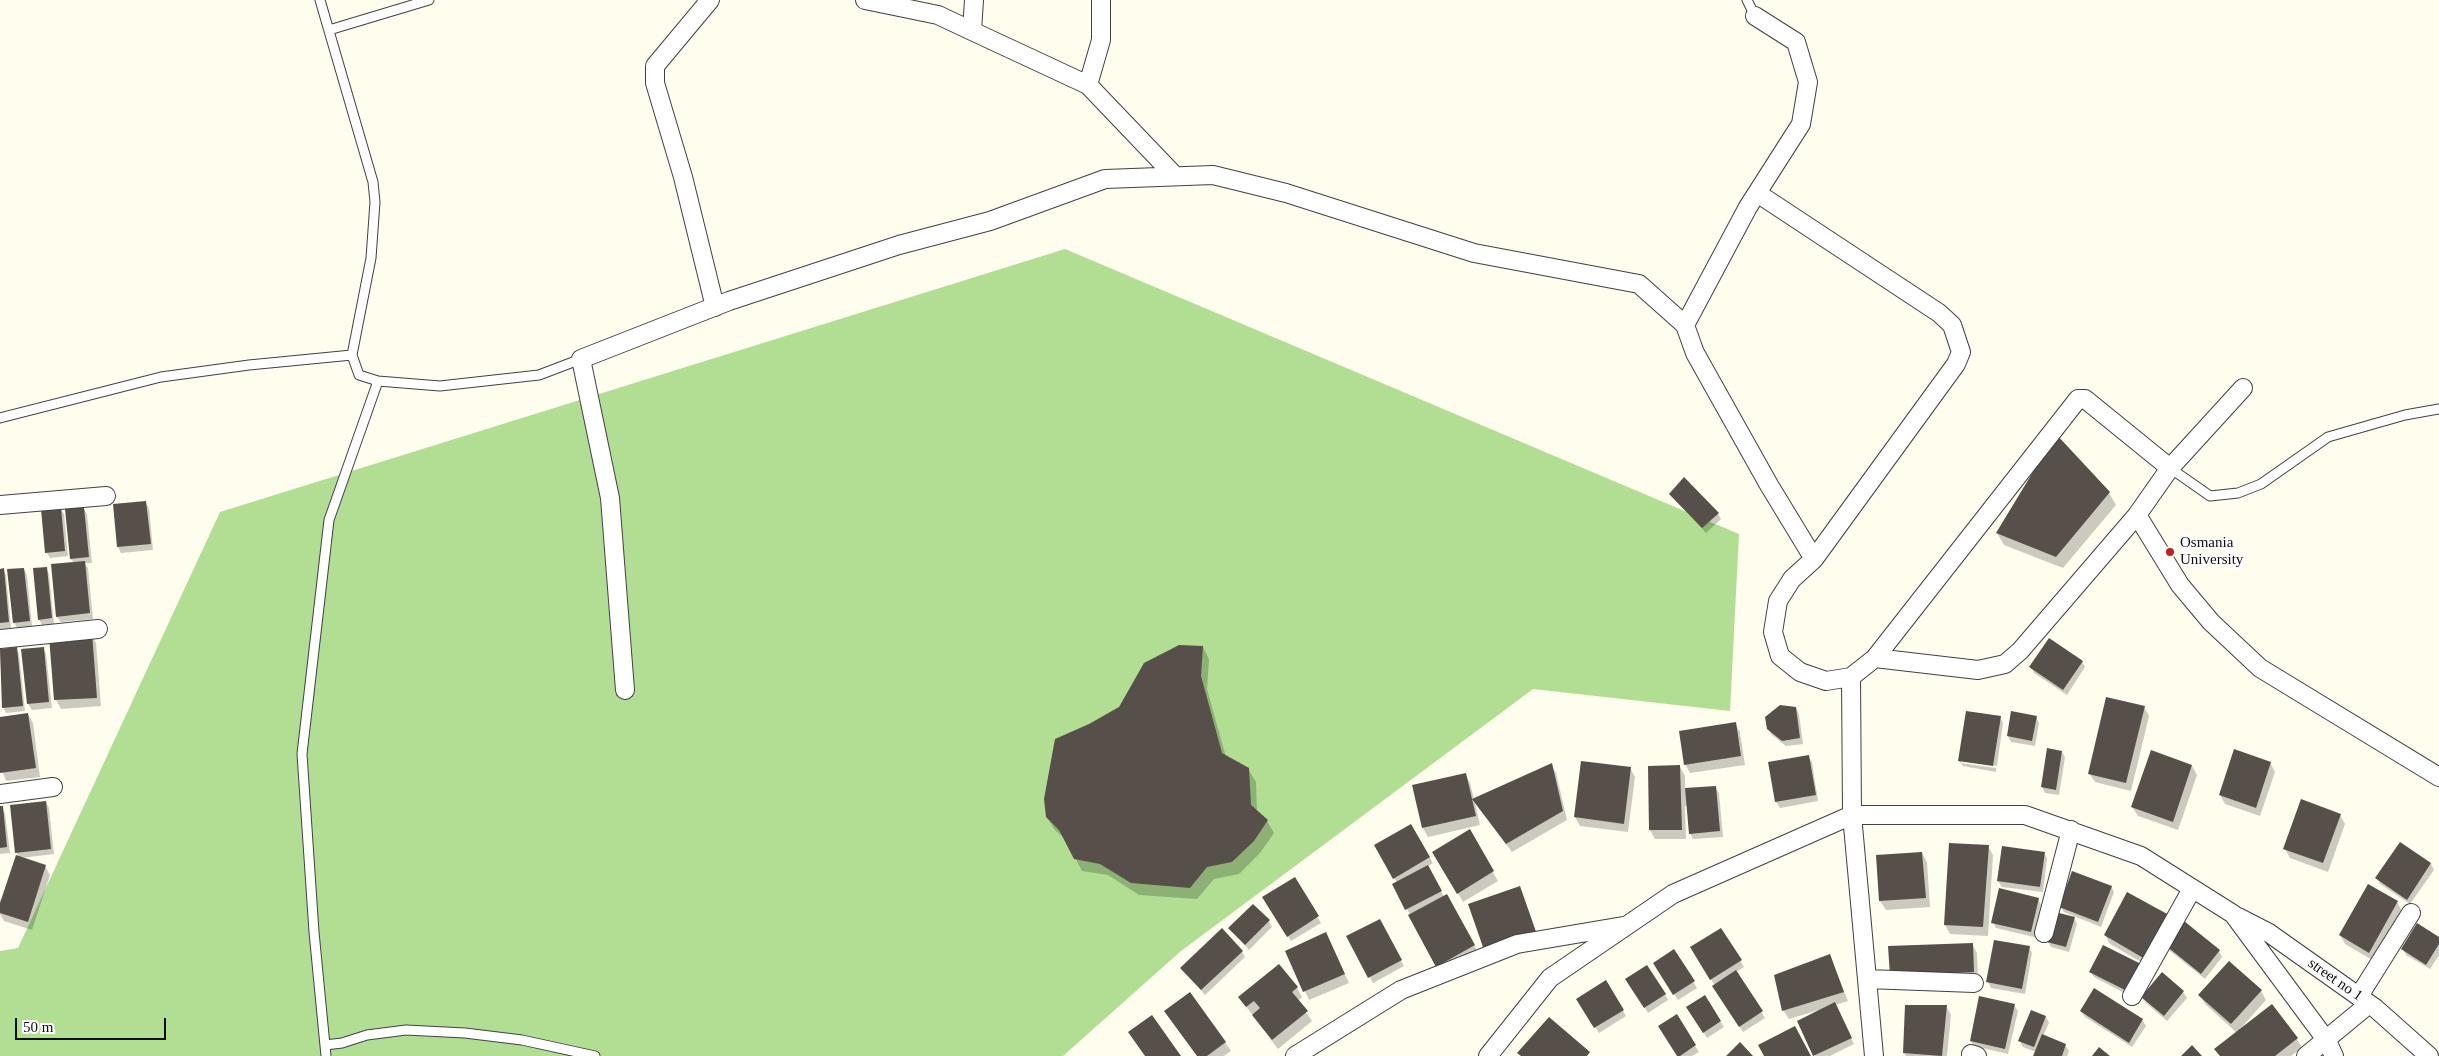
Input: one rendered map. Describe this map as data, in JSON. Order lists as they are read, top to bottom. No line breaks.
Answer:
{"streets":{"street":["street no 1"]},"places":["Osmania University"],"scale_bar":"50 m"}
